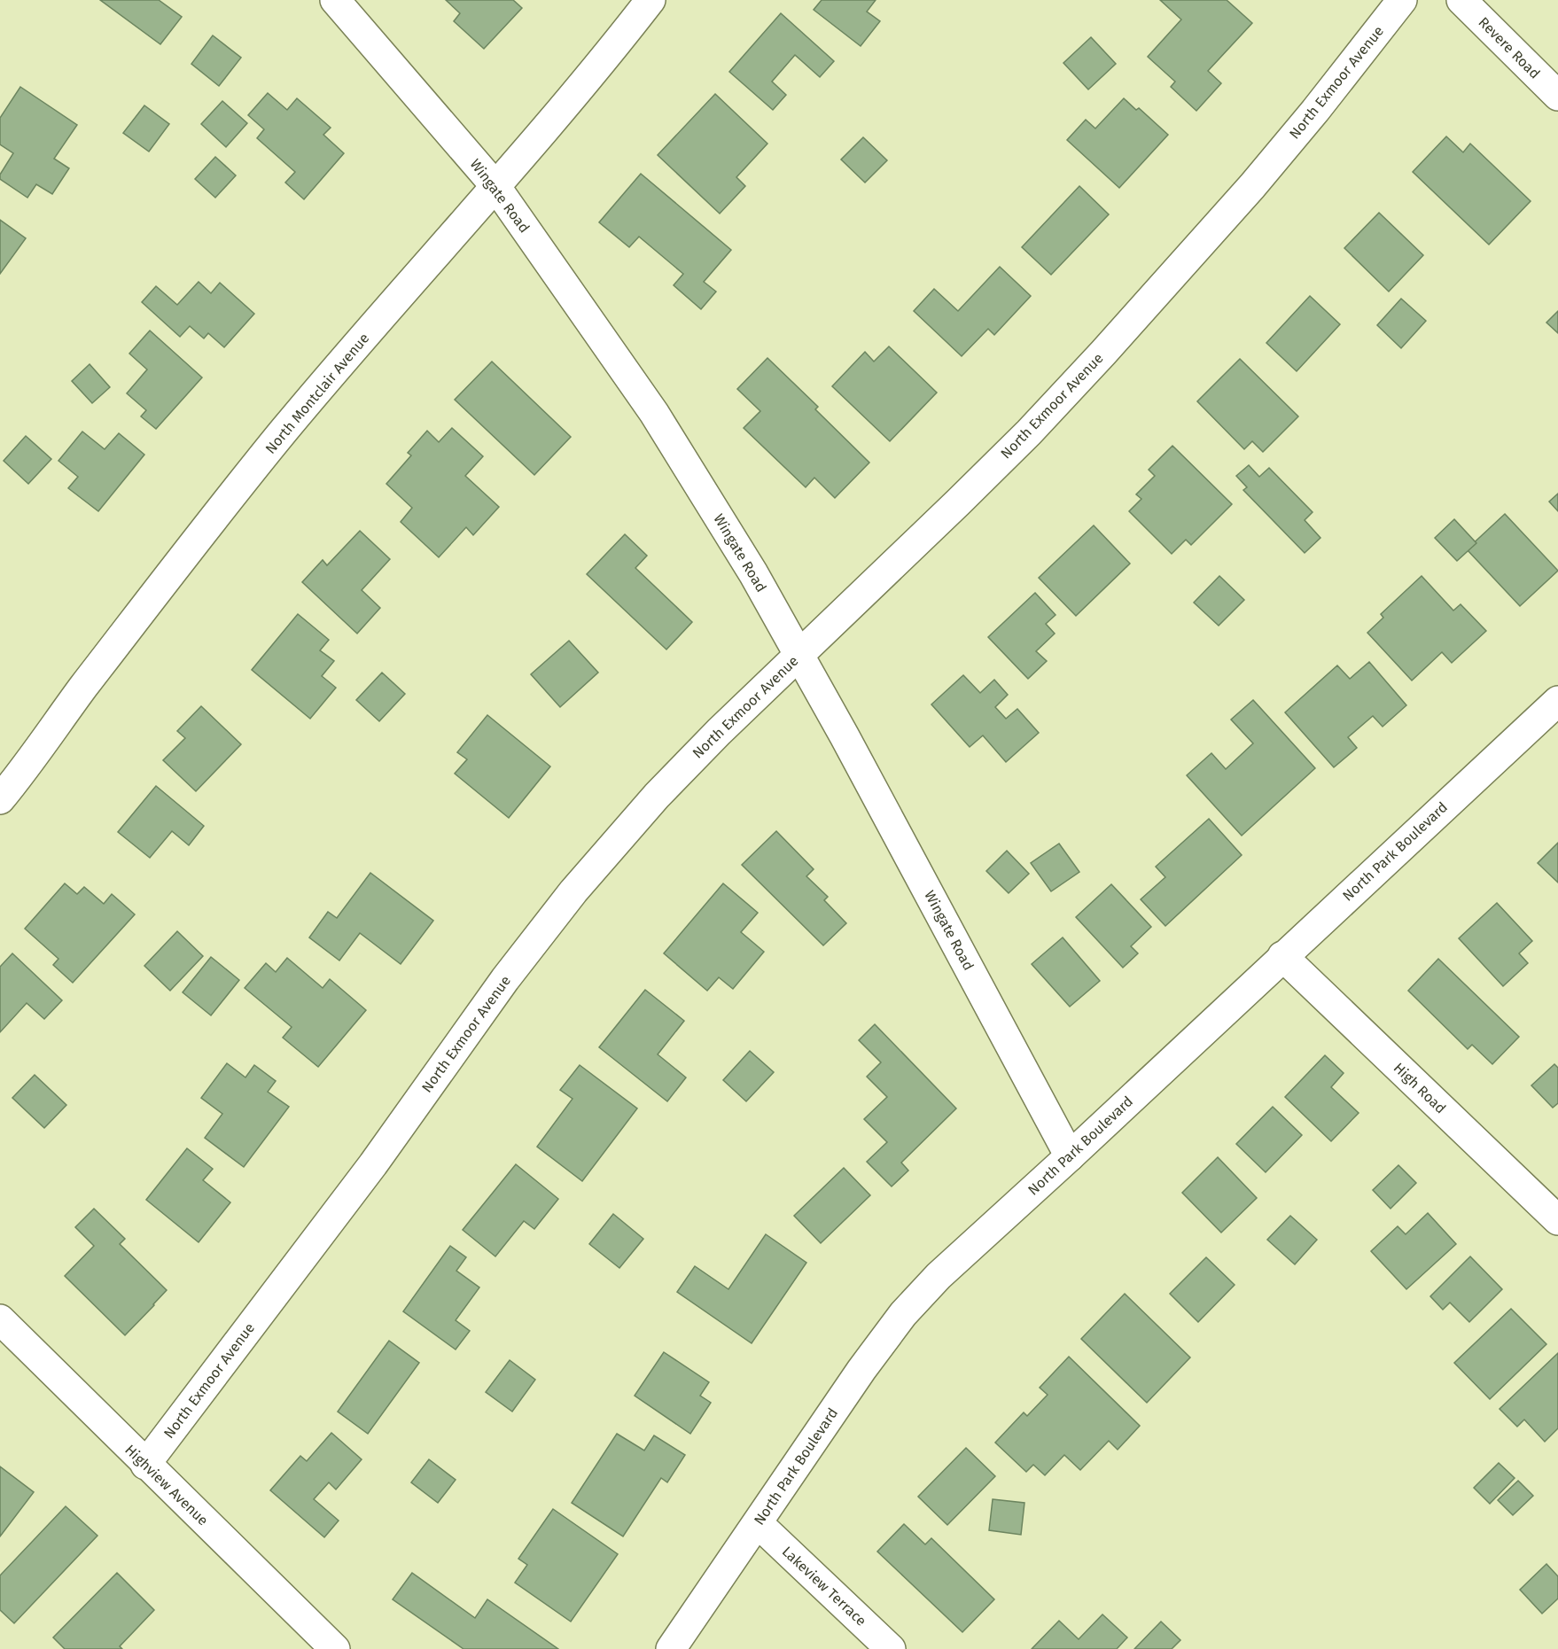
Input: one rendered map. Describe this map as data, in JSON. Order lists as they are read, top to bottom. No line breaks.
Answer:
{"streets":{"street":["Revere Road","North Exmoor Avenue","Wingate Road","North Montclair Avenue","North Park Boulevard","High Road","Highview Avenue","Lakeview Terrace"]},"crossings":[["North Exmoor Avenue","Wingate Road"],["North Exmoor Avenue","Highview Avenue"],["Wingate Road","North Montclair Avenue"],["Wingate Road","North Park Boulevard"],["North Park Boulevard","High Road"],["North Park Boulevard","Lakeview Terrace"]]}
